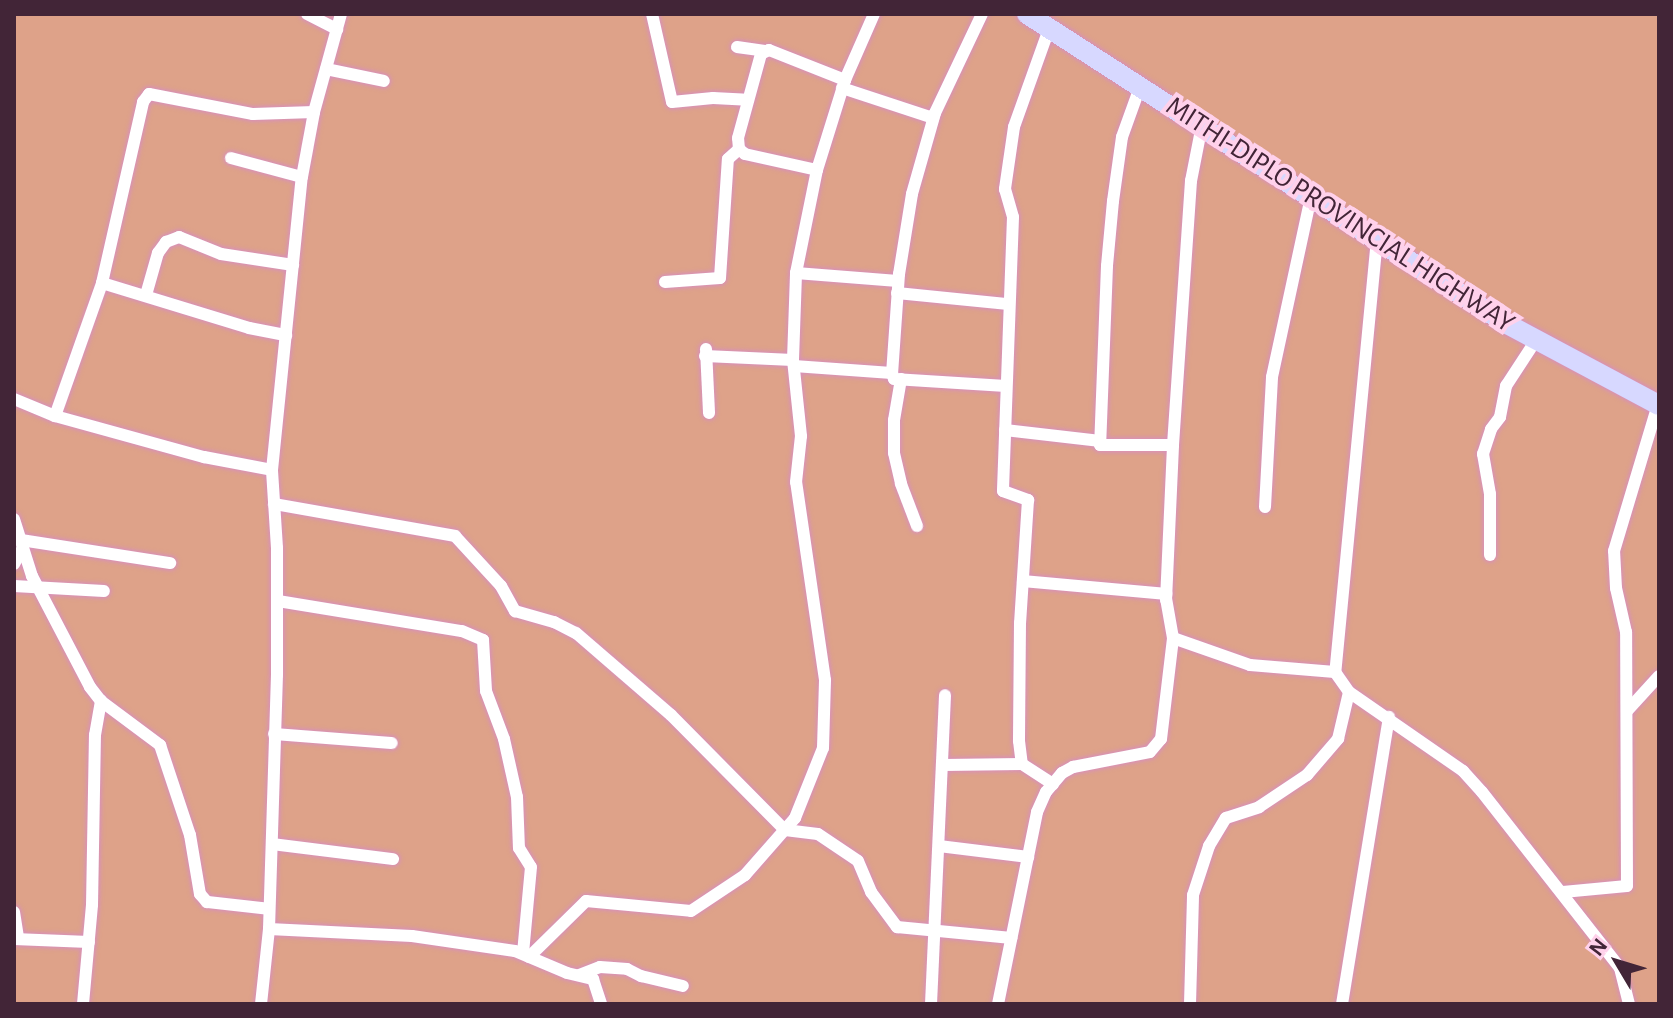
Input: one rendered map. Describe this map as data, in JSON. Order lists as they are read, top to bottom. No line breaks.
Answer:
{"streets":{"main road":["MITHI-DIPLO PROVINCIAL HIGHWAY"]},"north":"top left"}
